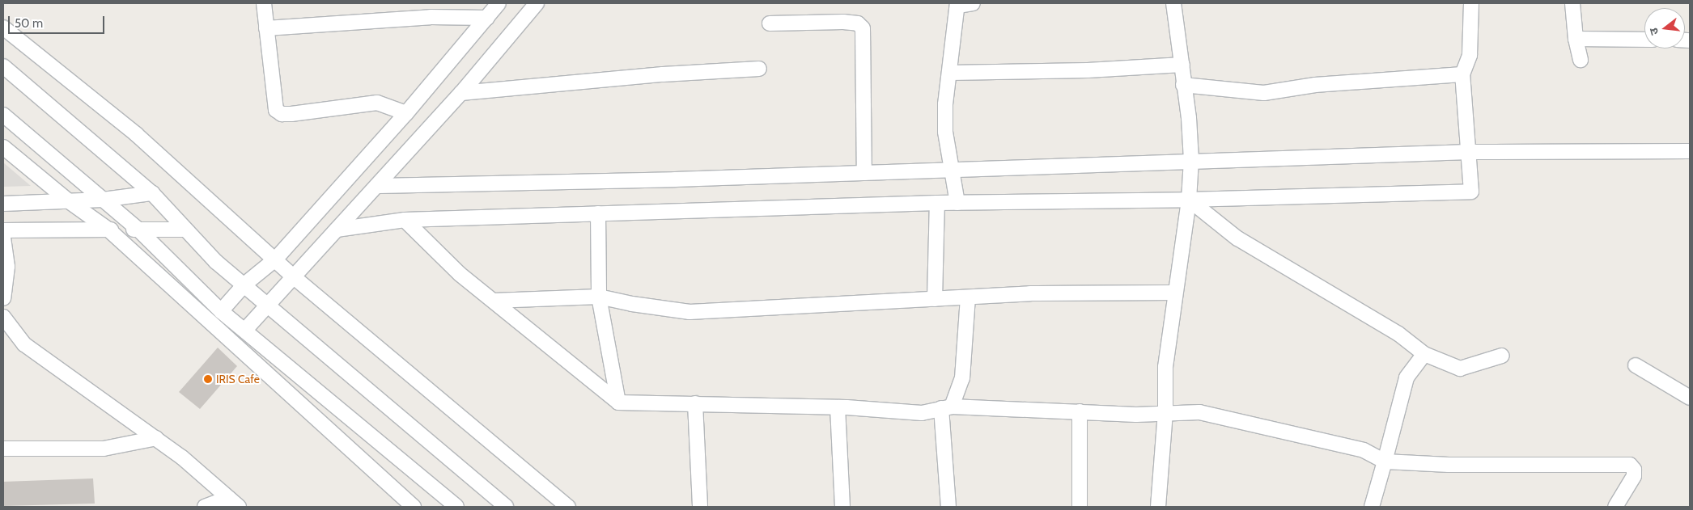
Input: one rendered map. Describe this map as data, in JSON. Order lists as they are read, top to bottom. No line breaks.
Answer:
{"places":["IRIS Cafe"],"scale_bar":"50 m","north":"left"}
